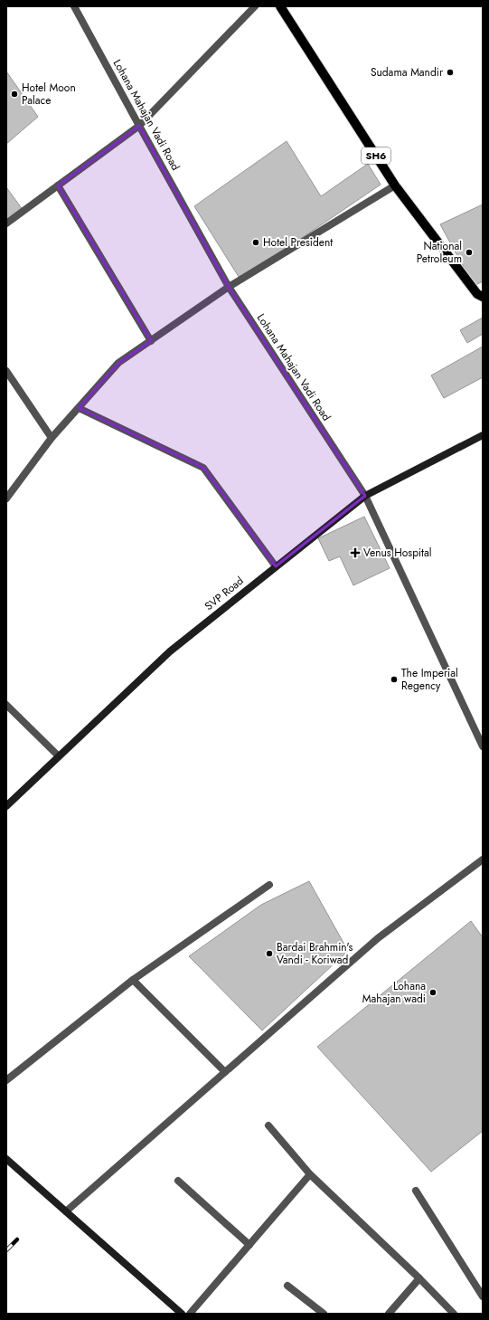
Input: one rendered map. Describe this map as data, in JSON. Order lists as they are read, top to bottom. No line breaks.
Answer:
{"streets":{"main road":["SH6","SVP Road"],"street":["Lohana Mahajan Vadi Road"]},"crossings":[["Lohana Mahajan Vadi Road","SVP Road"]],"places":{"other":["Sudama Mandir","Hotel Moon Palace","Hotel President","National Petroleum","The Imperial Regency","Bardai Brahmin's Vandi - Koriwad","Lohana Mahajan wadi"],"health":["Venus Hospital"]}}
